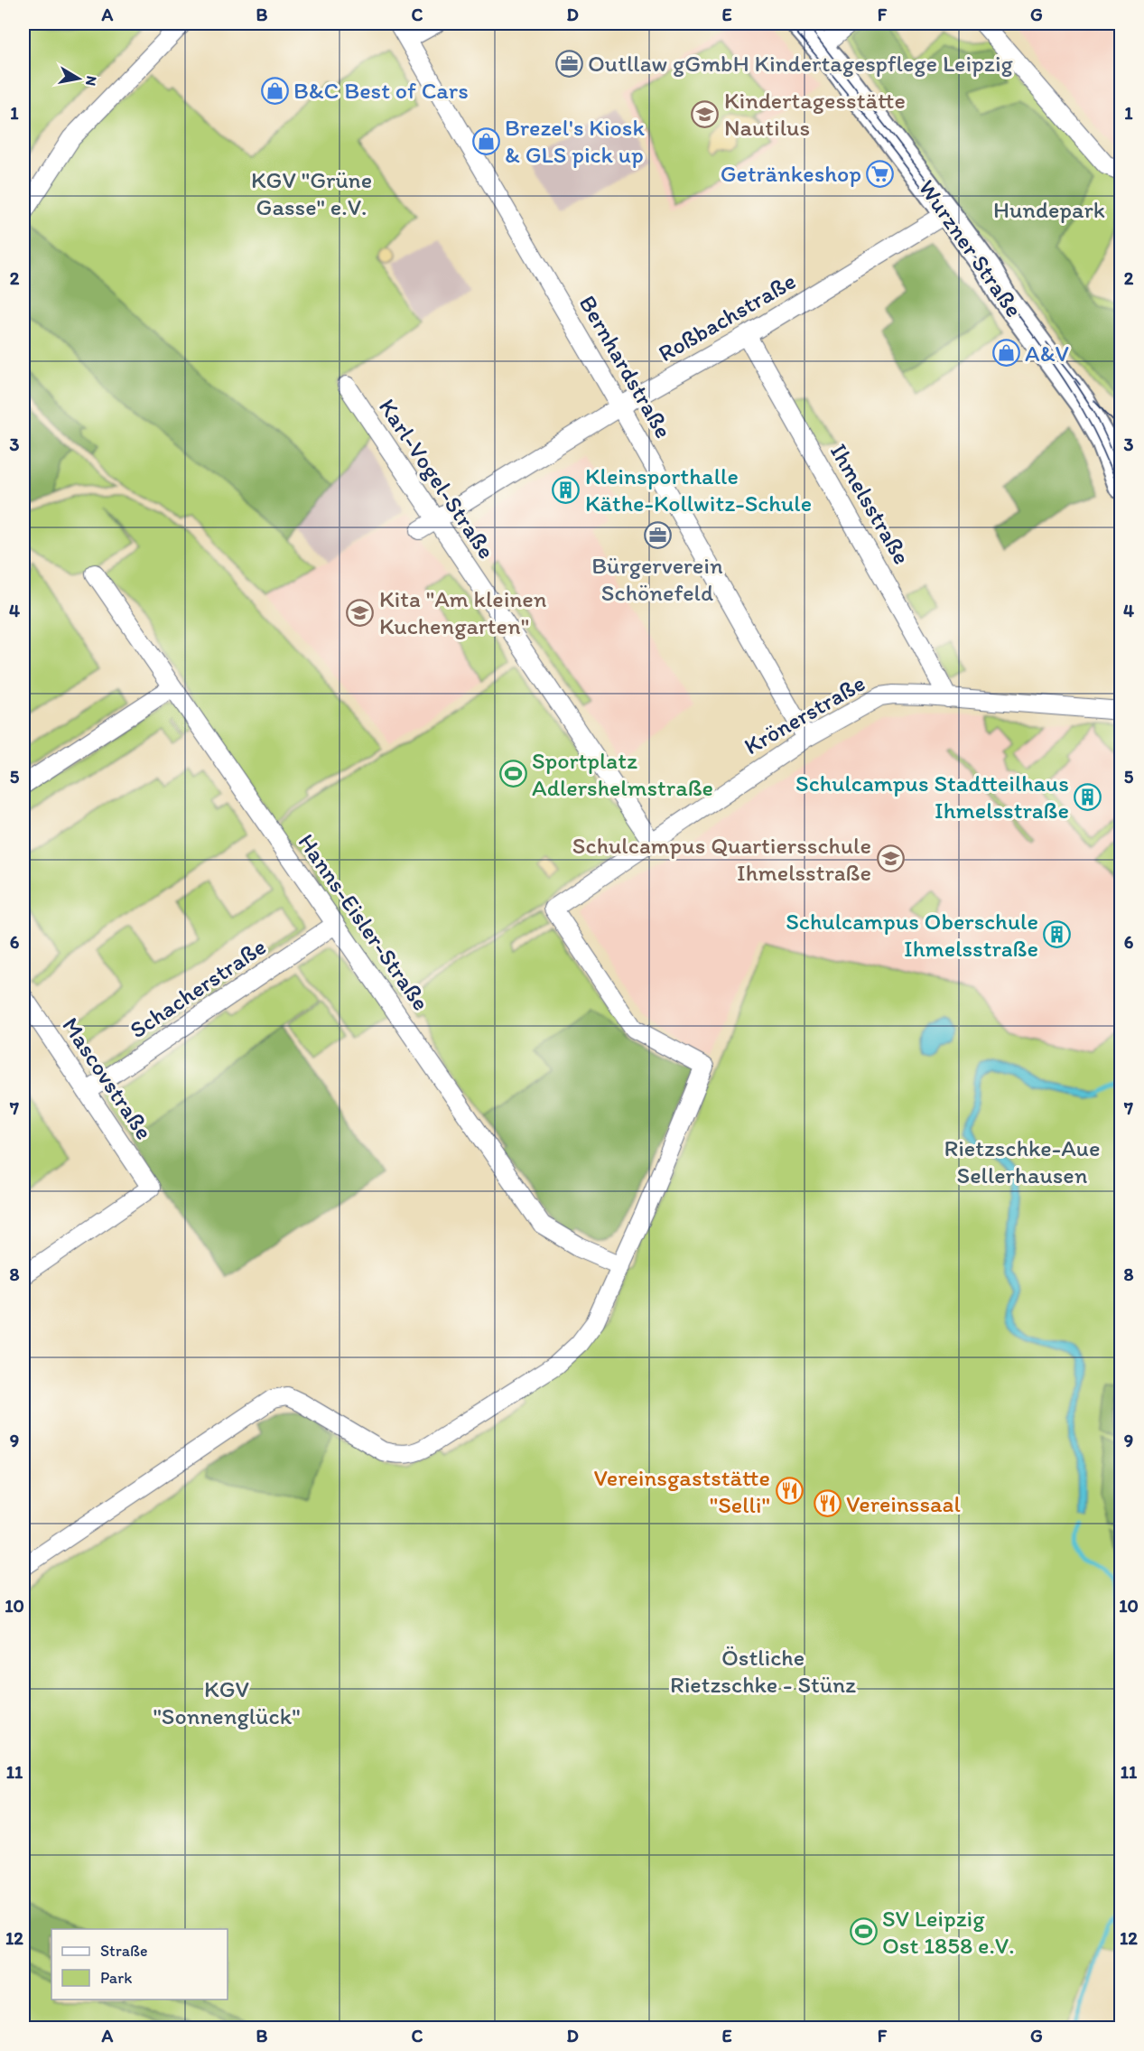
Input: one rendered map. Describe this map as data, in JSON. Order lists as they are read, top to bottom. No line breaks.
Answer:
{"streets":{"main road":["Wurzner Straße"],"street":["Roßbachstraße","Bernhardstraße","Karl-Vogel-Straße","Ihmelsstraße","Krönerstraße","Hanns-Eisler-Straße","Schacherstraße","Mascovstraße"]},"crossings":[["Wurzner Straße","Roßbachstraße"],["Roßbachstraße","Bernhardstraße"],["Roßbachstraße","Karl-Vogel-Straße"],["Roßbachstraße","Ihmelsstraße"],["Bernhardstraße","Krönerstraße"],["Karl-Vogel-Straße","Krönerstraße"],["Ihmelsstraße","Krönerstraße"],["Krönerstraße","Hanns-Eisler-Straße"],["Hanns-Eisler-Straße","Schacherstraße"],["Schacherstraße","Mascovstraße"]],"parks":["KGV \"Grüne Gasse\" e.V.","Hundepark","Rietzschke-Aue Sellerhausen","Östliche Rietzschke - Stünz","KGV \"Sonnenglück\""],"places":{"office":["Outllaw gGmbH Kindertagespflege Leipzig","Bürgerverein Schönefeld"],"shop":["B&C Best of Cars","Brezel's Kiosk & GLS pick up","A&V"],"school or university":["Kindertagesstätte Nautilus","Kita \"Am kleinen Kuchengarten\"","Schulcampus Quartiersschule Ihmelsstraße"],"supermarket":["Getränkeshop"],"building":["Kleinsporthalle Käthe-Kollwitz-Schule","Schulcampus Stadtteilhaus Ihmelsstraße","Schulcampus Oberschule Ihmelsstraße"],"sports":["Sportplatz Adlershelmstraße","SV Leipzig Ost 1858 e.V."],"restaurant":["Vereinsgaststätte \"Selli\"","Vereinssaal"]},"legend":["Straße","Park"],"north":"right","grid":{"columns":["A","B","C","D","E","F","G"],"rows":["1","2","3","4","5","6","7","8","9","10","11","12"]}}
